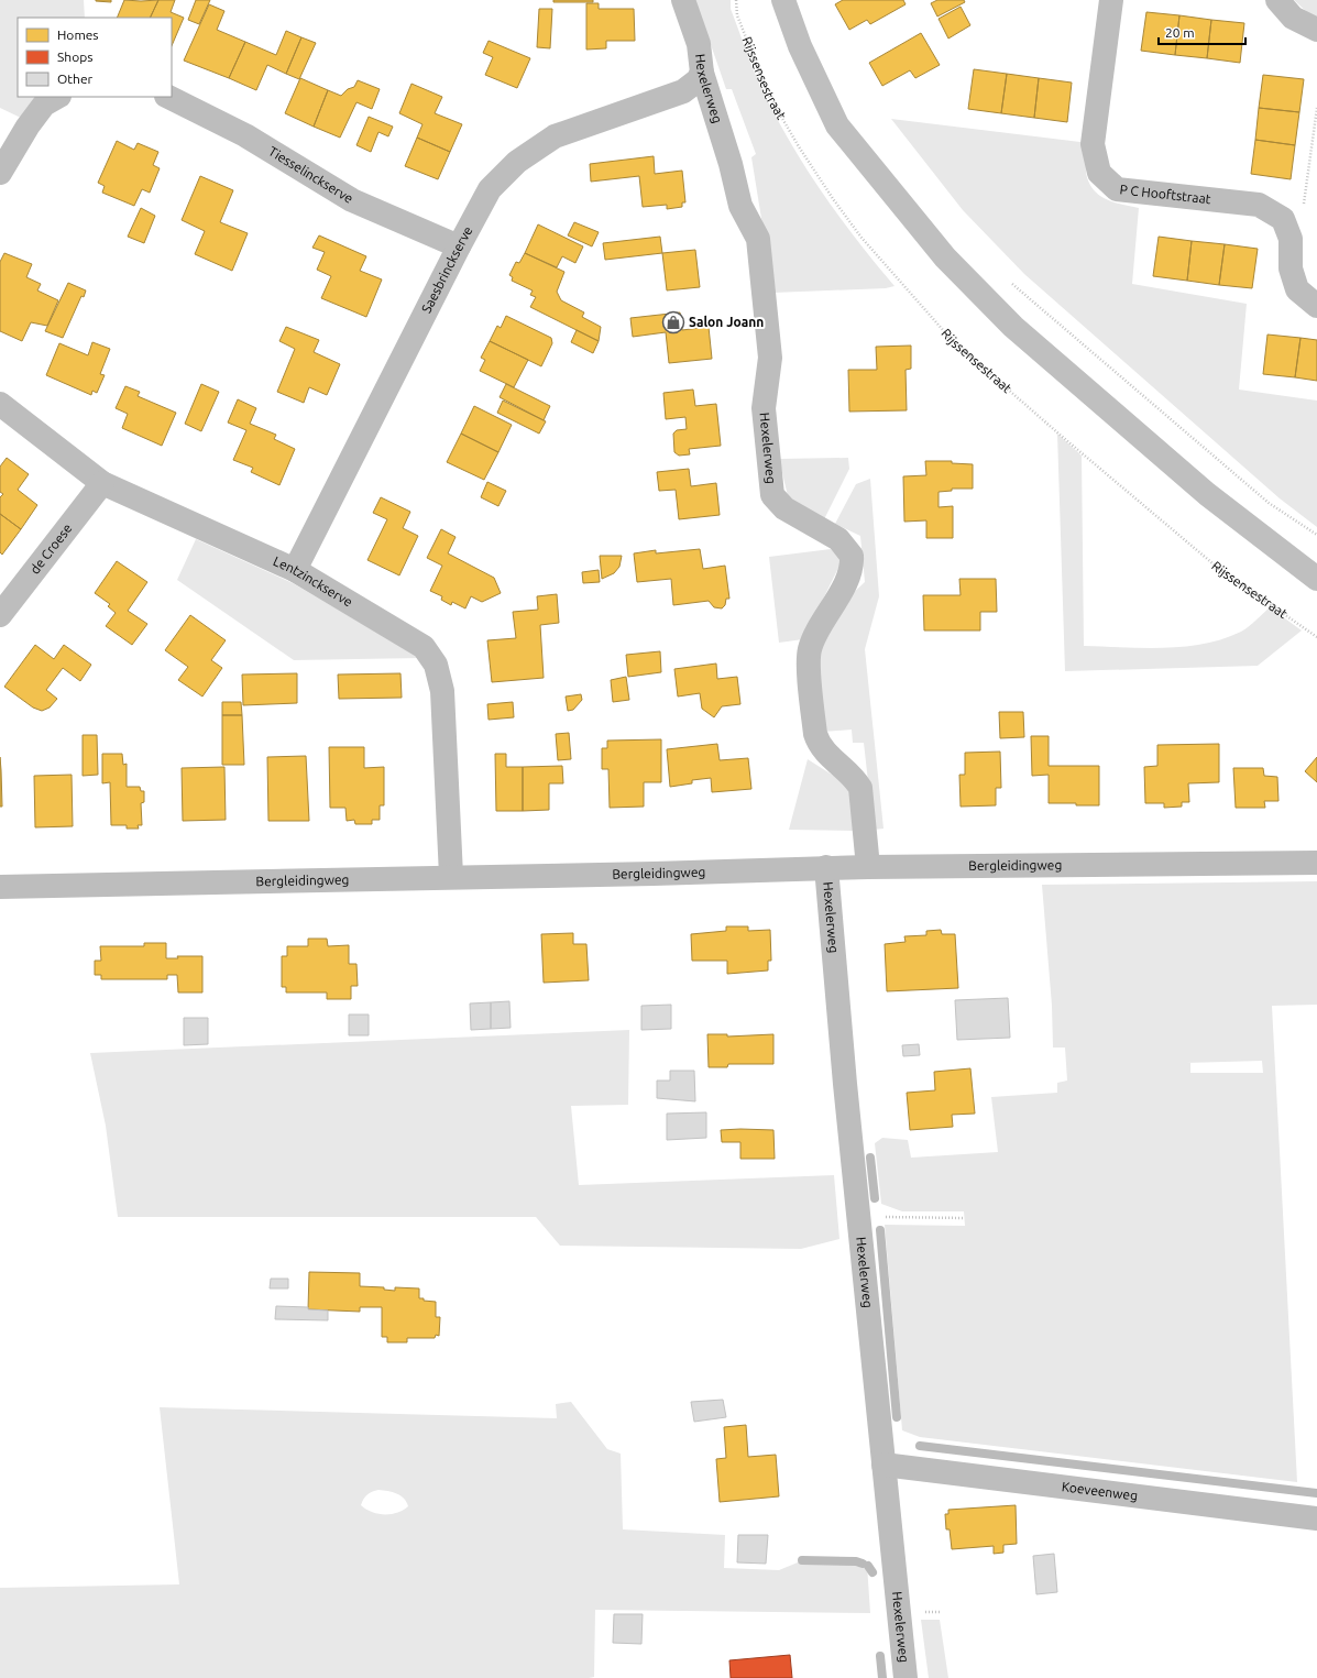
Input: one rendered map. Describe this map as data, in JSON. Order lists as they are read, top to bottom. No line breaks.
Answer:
{"streets":{"street":["Hexelerweg","Tiesselinckserve","P C Hooftstraat","Saesbrinckserve","de Croese","Lentzinckserve","Bergleidingweg","Koeveenweg"],"path":["Rijssensestraat"]},"crossings":[["Hexelerweg","Saesbrinckserve"],["Hexelerweg","Bergleidingweg"],["Hexelerweg","Koeveenweg"],["Tiesselinckserve","Saesbrinckserve"],["Saesbrinckserve","Lentzinckserve"],["de Croese","Lentzinckserve"],["Lentzinckserve","Bergleidingweg"]],"places":{"shop":["Salon Joann"]},"legend":["Homes","Shops","Other"],"scale_bar":"20 m"}
